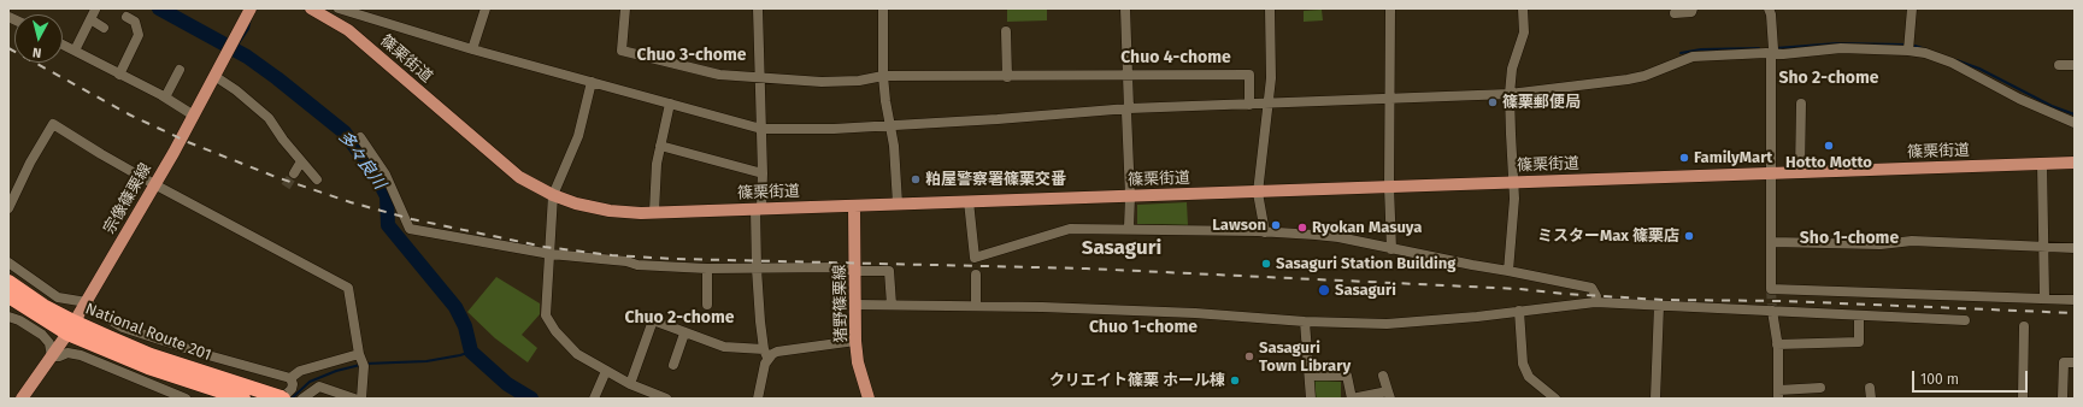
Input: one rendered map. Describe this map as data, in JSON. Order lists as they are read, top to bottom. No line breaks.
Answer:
{"streets":{"highway":["National Route 201"],"main road":["篠栗街道","宗像篠栗線","猪野篠栗線"]},"crossings":[["篠栗街道","猪野篠栗線"],["宗像篠栗線","National Route 201"]],"districts":["Chuo 3-chome","Chuo 4-chome","Sho 2-chome","Sho 1-chome","Sasaguri","Chuo 2-chome","Chuo 1-chome"],"water":["多々良川"],"places":["篠栗郵便局","Hotto Motto","FamilyMart","粕屋警察署篠栗交番","Lawson","Ryokan Masuya","ミスターMax 篠栗店","Sasaguri Station Building","Sasaguri","Sasaguri Town Library","クリエイト篠栗 ホール棟"],"scale_bar":"100 m","north":"bottom"}
